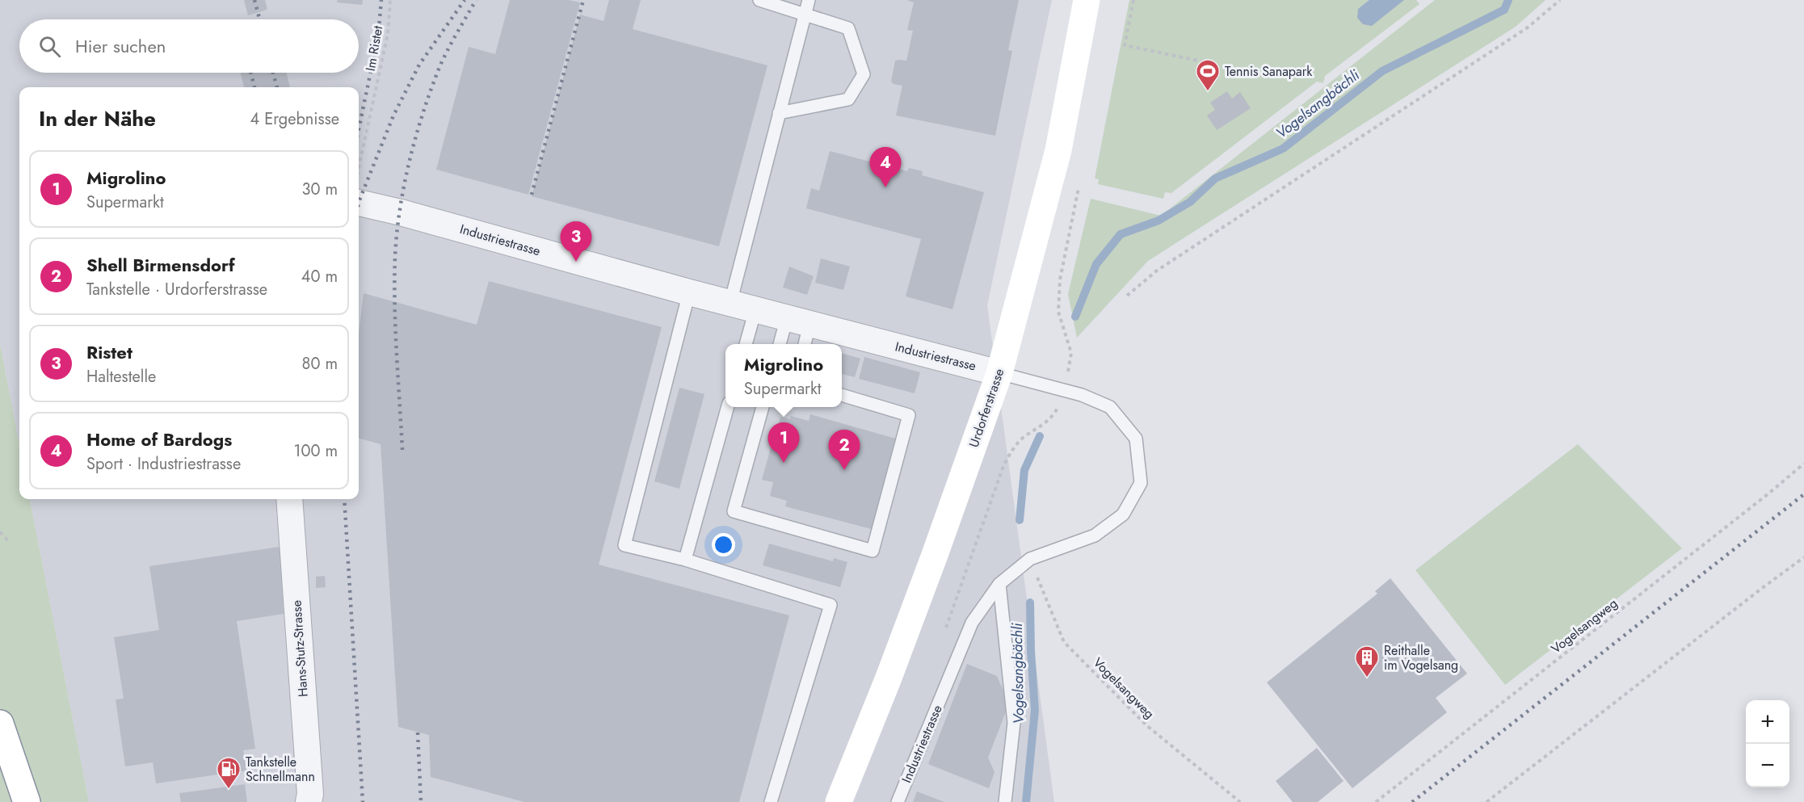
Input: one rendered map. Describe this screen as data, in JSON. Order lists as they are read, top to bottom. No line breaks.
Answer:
{"streets":{"main road":["Urdorferstrasse"],"street":["Industriestrasse","Hans-Stutz-Strasse"],"path":["Im Ristet","Vogelsangweg"]},"crossings":[["Industriestrasse","Urdorferstrasse"],["Industriestrasse","Vogelsangweg"]],"water":["Vogelsangbächli"],"places":{"sports":["Tennis Sanapark"],"building":["Reithalle im Vogelsang"],"fuel station":["Tankstelle Schnellmann"]},"page":{"search":"Hier suchen","heading":["In der Nähe","4 Ergebnisse"],"pins":["4","3","1","2"],"list":[{"mark":"1","name":"Migrolino","note":"Supermarkt","value":"30 m"},{"mark":"2","name":"Shell Birmensdorf","note":"Tankstelle · Urdorferstrasse","value":"40 m"},{"mark":"3","name":"Ristet","note":"Haltestelle","value":"80 m"},{"mark":"4","name":"Home of Bardogs","note":"Sport · Industriestrasse","value":"100 m"}],"popup":["Migrolino","Supermarkt"],"map_buttons":["+","−"]}}
